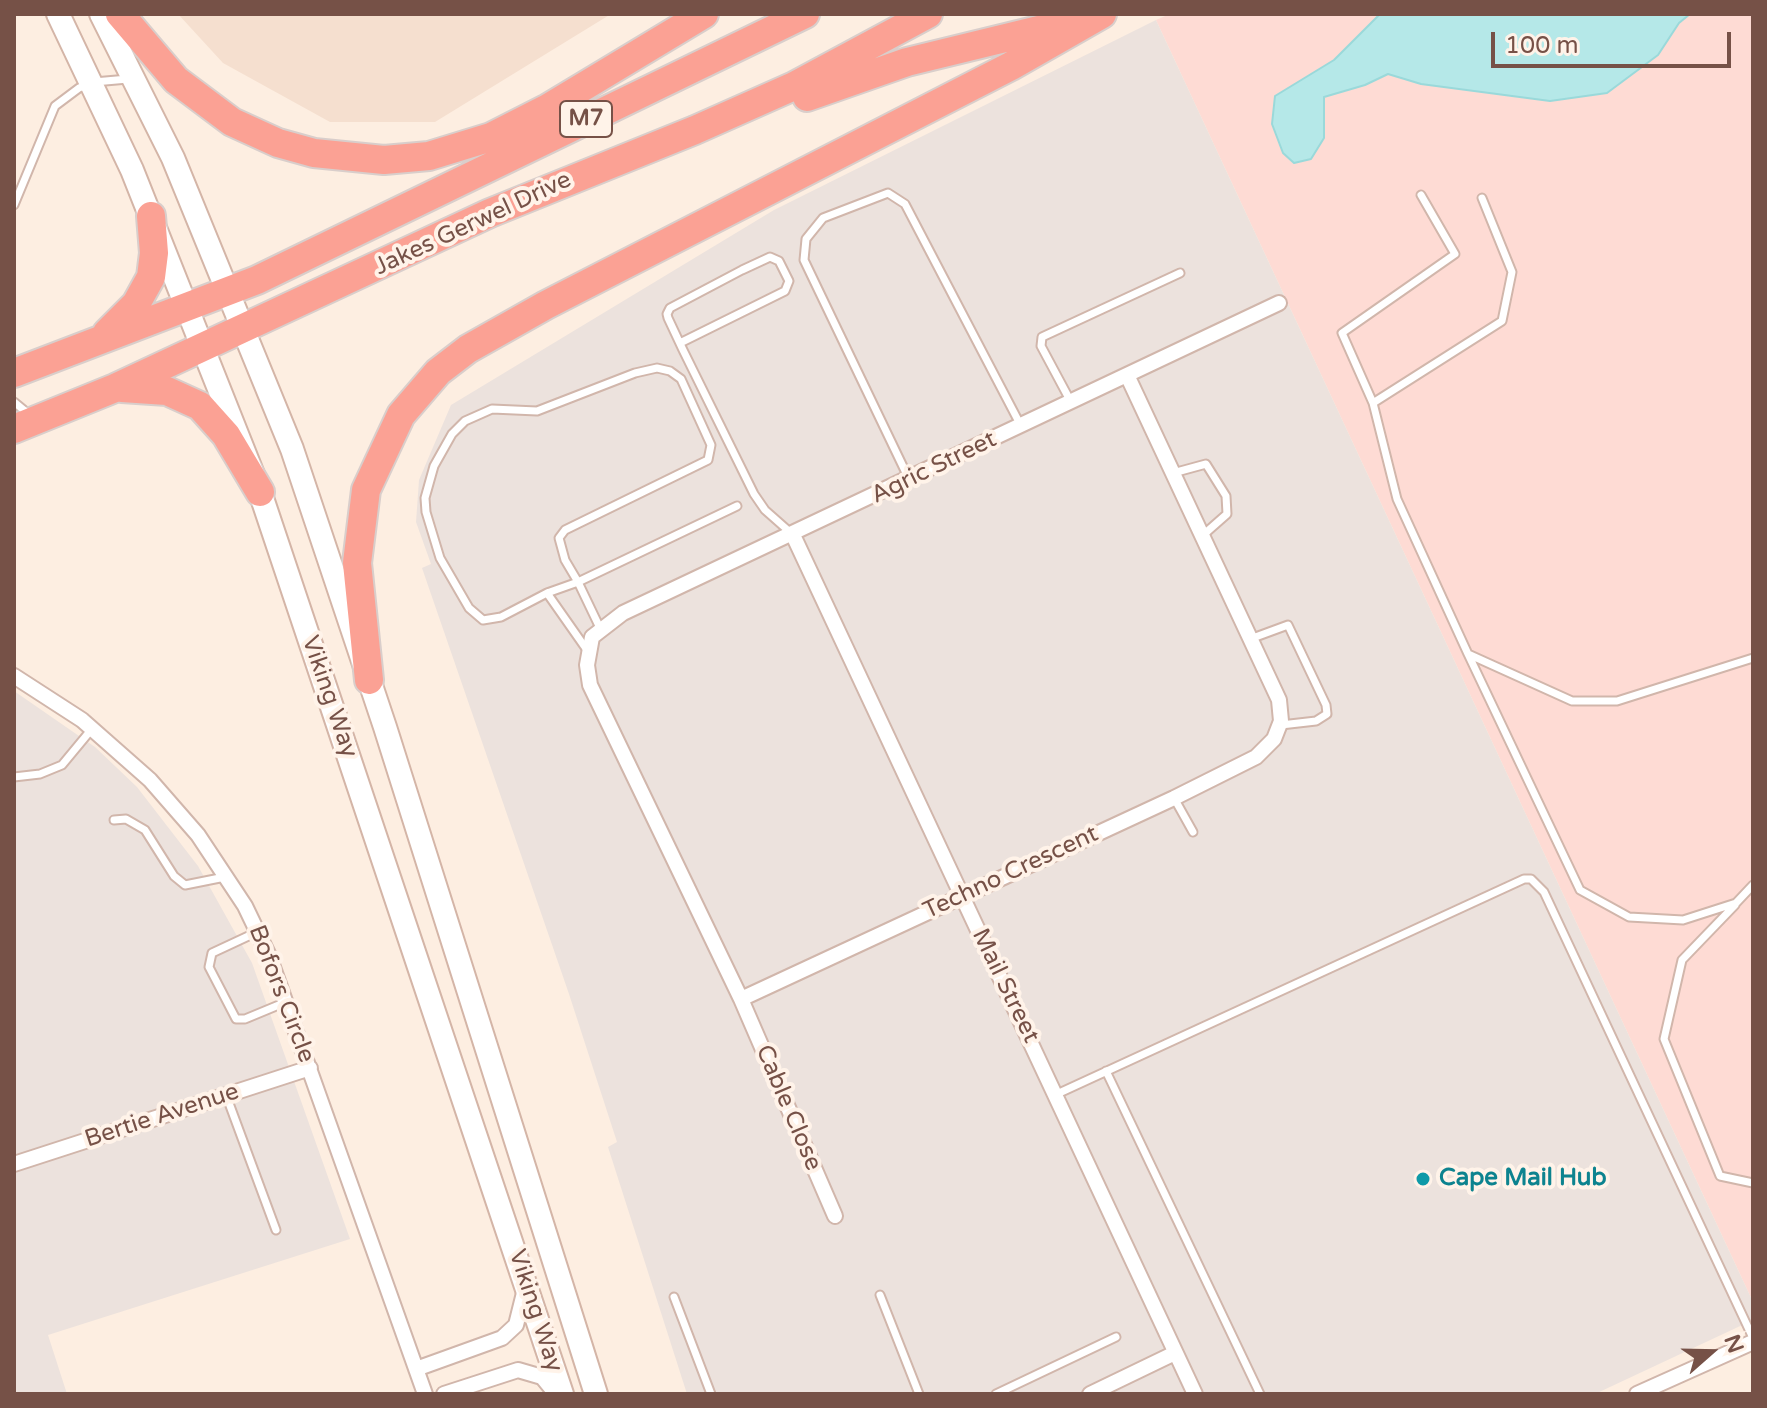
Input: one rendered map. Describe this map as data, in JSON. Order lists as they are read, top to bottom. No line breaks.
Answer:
{"streets":{"highway":["M7","Jakes Gerwel Drive"],"main road":["Viking Way"],"street":["Agric Street","Techno Crescent","Mail Street","Bofors Circle","Cable Close","Bertie Avenue"]},"crossings":[["Jakes Gerwel Drive","Viking Way"],["Agric Street","Mail Street"],["Techno Crescent","Mail Street"],["Techno Crescent","Cable Close"],["Bofors Circle","Bertie Avenue"]],"places":["Cape Mail Hub"],"scale_bar":"100 m","north":"right"}
